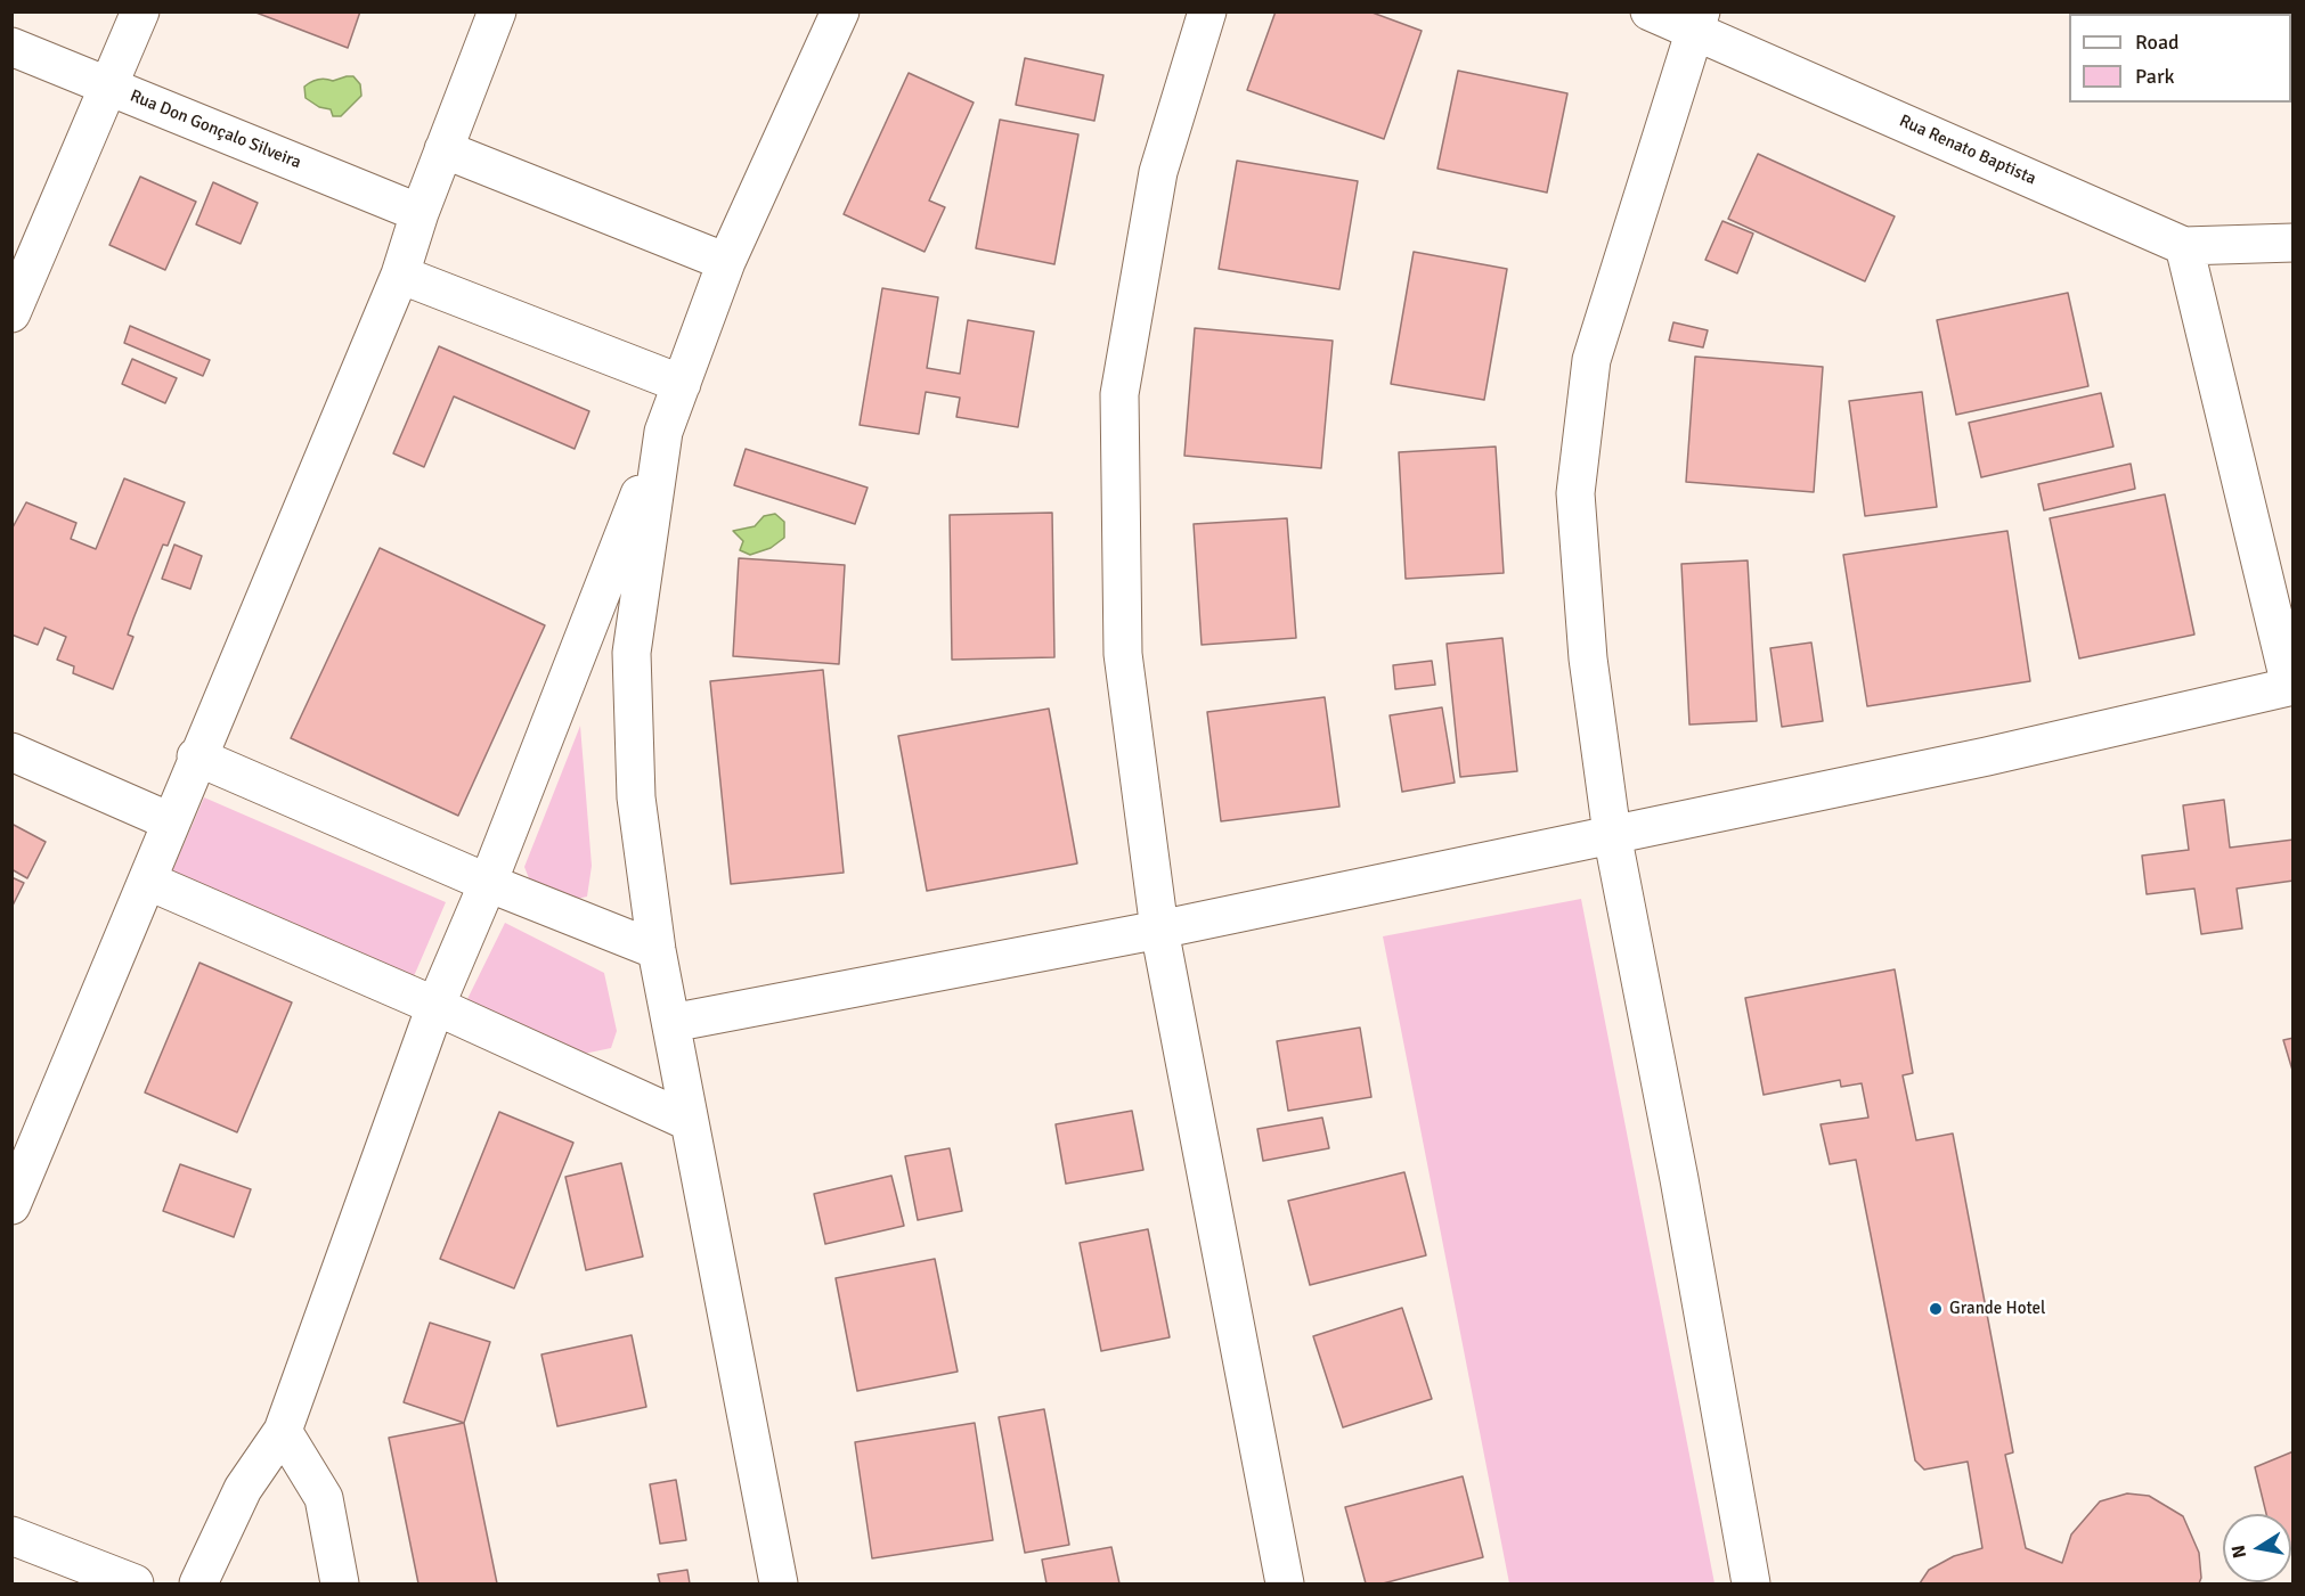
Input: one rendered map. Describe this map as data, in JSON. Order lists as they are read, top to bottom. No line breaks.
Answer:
{"streets":{"street":["Rua Don Gonçalo Silveira","Rua Renato Baptista"]},"places":["Grande Hotel"],"legend":["Road","Park"],"north":"left"}
